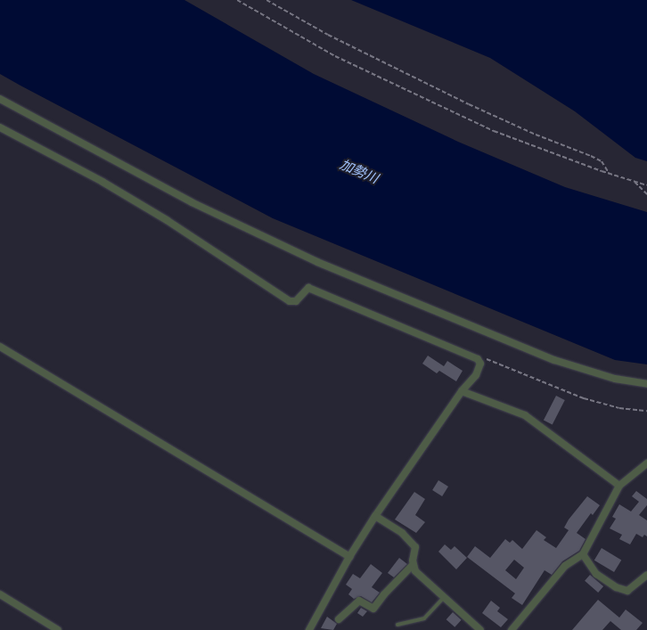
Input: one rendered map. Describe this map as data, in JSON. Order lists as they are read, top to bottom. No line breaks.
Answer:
{"water":["加勢川"]}
